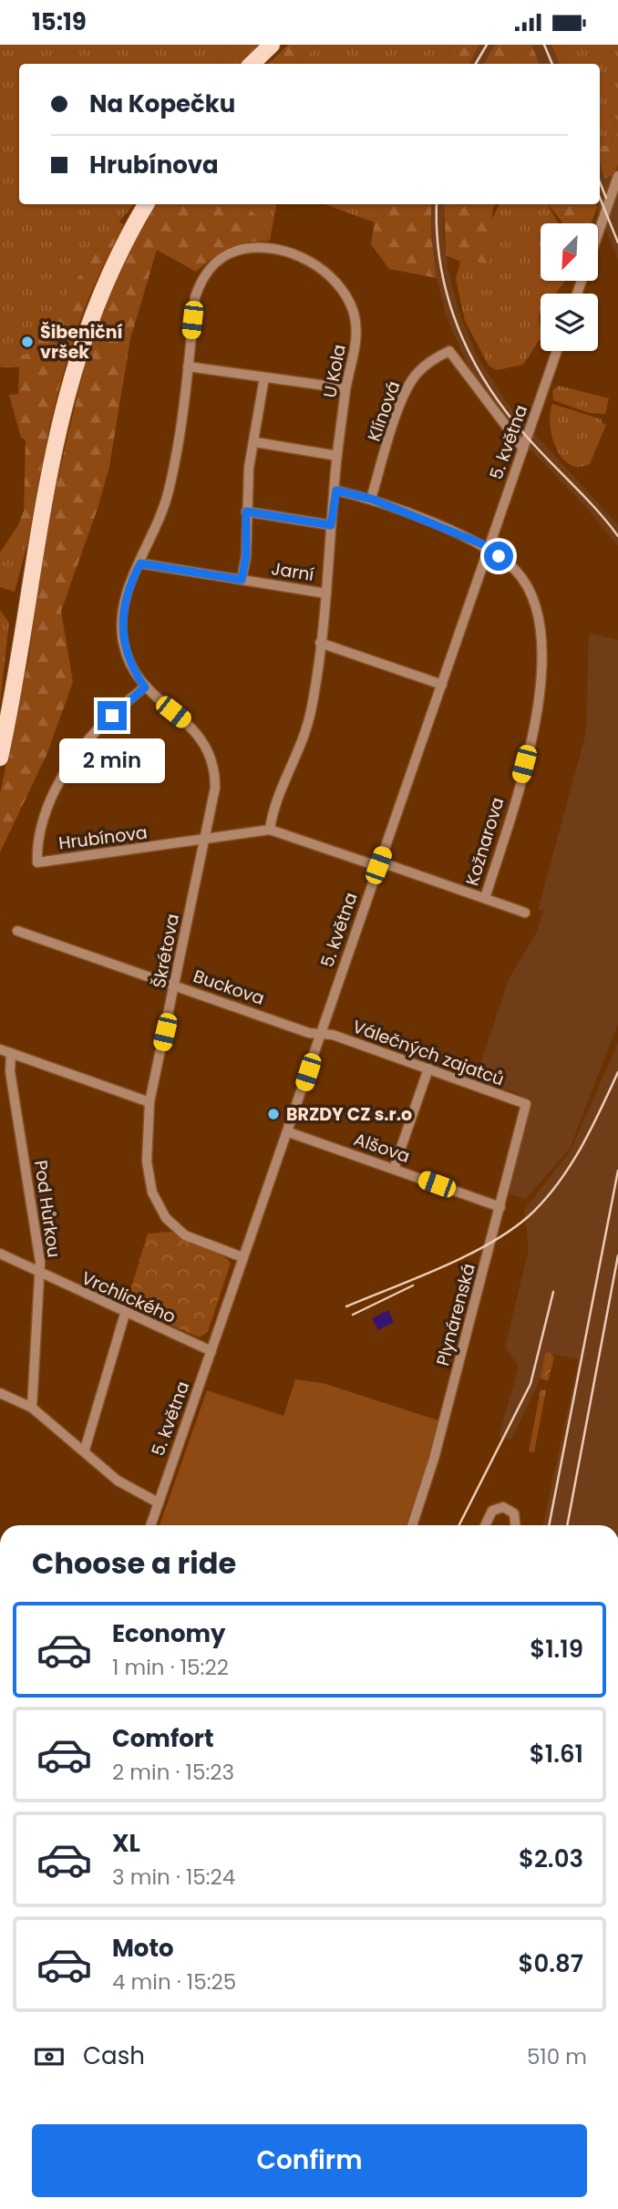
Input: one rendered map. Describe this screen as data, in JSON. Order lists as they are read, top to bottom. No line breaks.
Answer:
{"streets":{"street":["U Kola","Klínová","5. května","Jarní","Hrubínova","Kožnarova","Škrétova","Buckova","Válečných zajatců","Alšova","Pod Hůrkou","Vrchlického","Plynárenská"]},"crossings":[["U Kola","Jarní"],["U Kola","Hrubínova"],["U Kola","Kožnarova"],["U Kola","Škrétova"],["Klínová","5. května"],["Klínová","Kožnarova"],["5. května","Hrubínova"],["5. května","Kožnarova"],["5. května","Škrétova"],["5. května","Buckova"],["5. května","Válečných zajatců"],["5. května","Alšova"],["5. května","Vrchlického"],["Hrubínova","Kožnarova"],["Hrubínova","Škrétova"],["Škrétova","Buckova"],["Buckova","Válečných zajatců"],["Válečných zajatců","Plynárenská"],["Alšova","Plynárenská"],["Pod Hůrkou","Vrchlického"]],"places":["Šibeniční vršek","BRZDY CZ s.r.o"],"north":"bottom left","page":{"status":"15:19","banner":["Na Kopečku","Hrubínova"],"bubble":"2 min","heading":"Choose a ride","list":[{"name":"Economy","note":"1 min · 15:22","value":"$1.19"},{"name":"Comfort","note":"2 min · 15:23","value":"$1.61"},{"name":"XL","note":"3 min · 15:24","value":"$2.03"},{"name":"Moto","note":"4 min · 15:25","value":"$0.87"}],"pay":["Cash","510 m"],"buttons":"Confirm"}}
